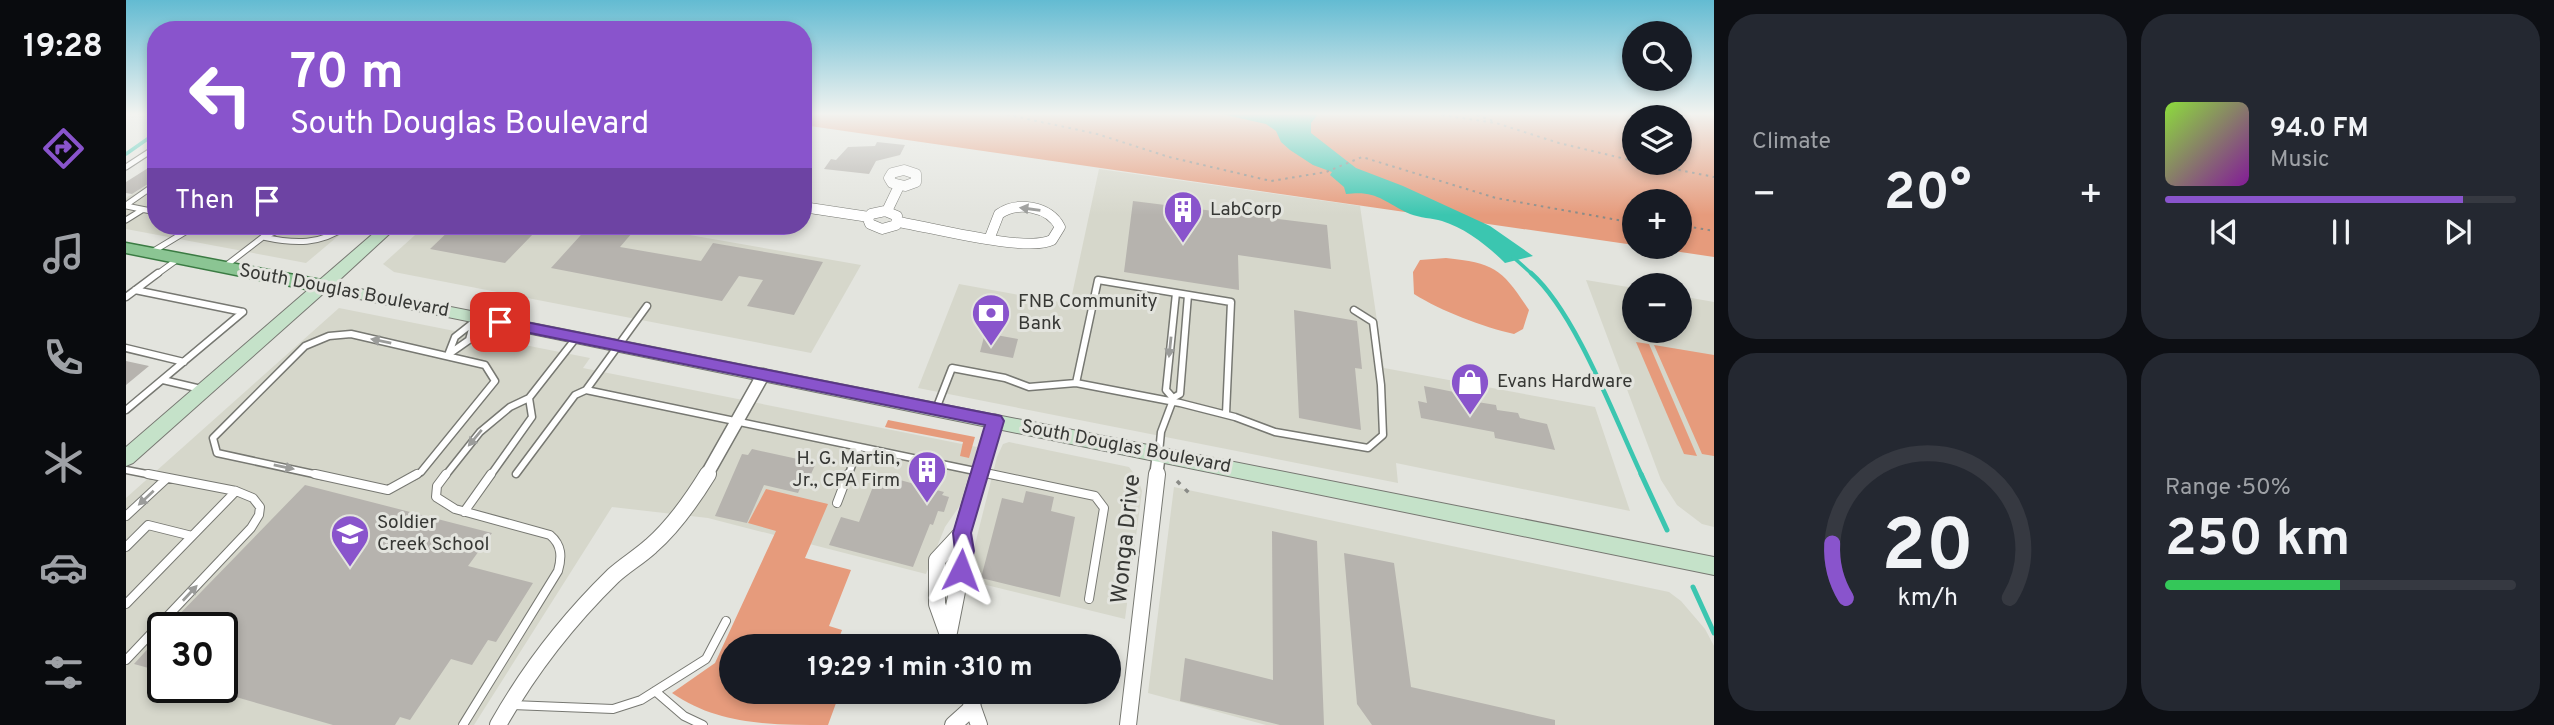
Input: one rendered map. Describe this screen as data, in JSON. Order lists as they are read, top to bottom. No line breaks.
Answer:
{"streets":{"main road":["South Douglas Boulevard"],"street":["Wonga Drive"]},"crossings":[["South Douglas Boulevard","Wonga Drive"]],"places":{"building":["LabCorp","H. G. Martin, Jr., CPA Firm"],"bank":["FNB Community Bank"],"shop":["Evans Hardware"],"school or university":["Soldier Creek School"]},"page":{"tabs":"19:28","tile":["Climate",["Range · 50%","250 km"]],"map_buttons":["+","−"],"turn":["70 m","South Douglas Boulevard"],"song":["94.0 FM","Music"],"heat":["−","20°","+"],"then":"Then","limit":"30","trip":"19:29 · 1 min · 310 m","gauge":["20","km/h"]}}
